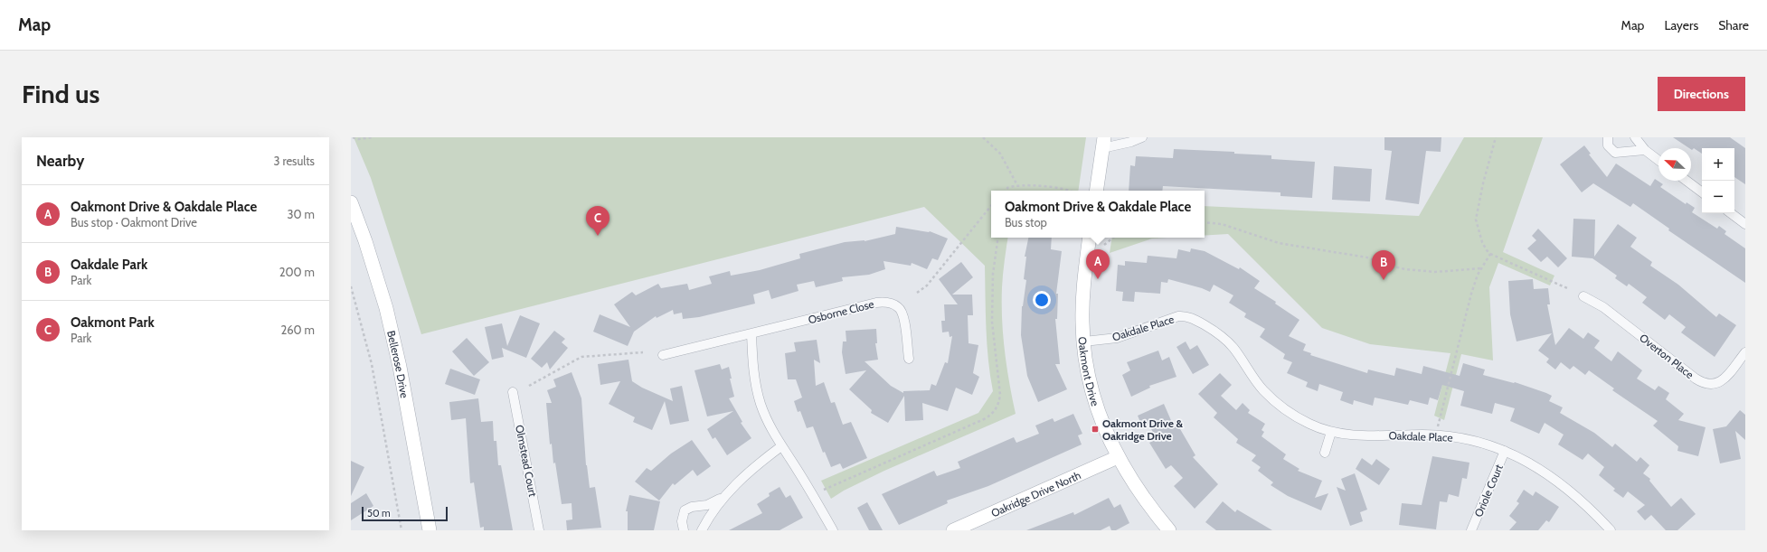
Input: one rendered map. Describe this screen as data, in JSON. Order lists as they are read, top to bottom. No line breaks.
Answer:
{"streets":{"street":["Osborne Close","Oakdale Place","Overton Place","Bellerose Drive","Oakmont Drive","Olmstead Court","Oriole Court","Oakridge Drive North"]},"crossings":[["Oakdale Place","Oakmont Drive"],["Oakdale Place","Oriole Court"],["Oakmont Drive","Oakridge Drive North"]],"places":{"transit":["Oakmont Drive & Oakridge Drive"]},"scale_bar":"50 m","north":"top left","page":{"header":"Map","nav":["Map","Layers","Share"],"buttons":"Directions","title":"Find us","heading":["Nearby","3 results"],"map_buttons":["+","−"],"list":[{"mark":"A","name":"Oakmont Drive & Oakdale Place","note":"Bus stop · Oakmont Drive","value":"30 m"},{"mark":"B","name":"Oakdale Park","note":"Park","value":"200 m"},{"mark":"C","name":"Oakmont Park","note":"Park","value":"260 m"}],"popup":["Oakmont Drive & Oakdale Place","Bus stop"],"pins":["C","A","B"],"scale":"50 m"}}
